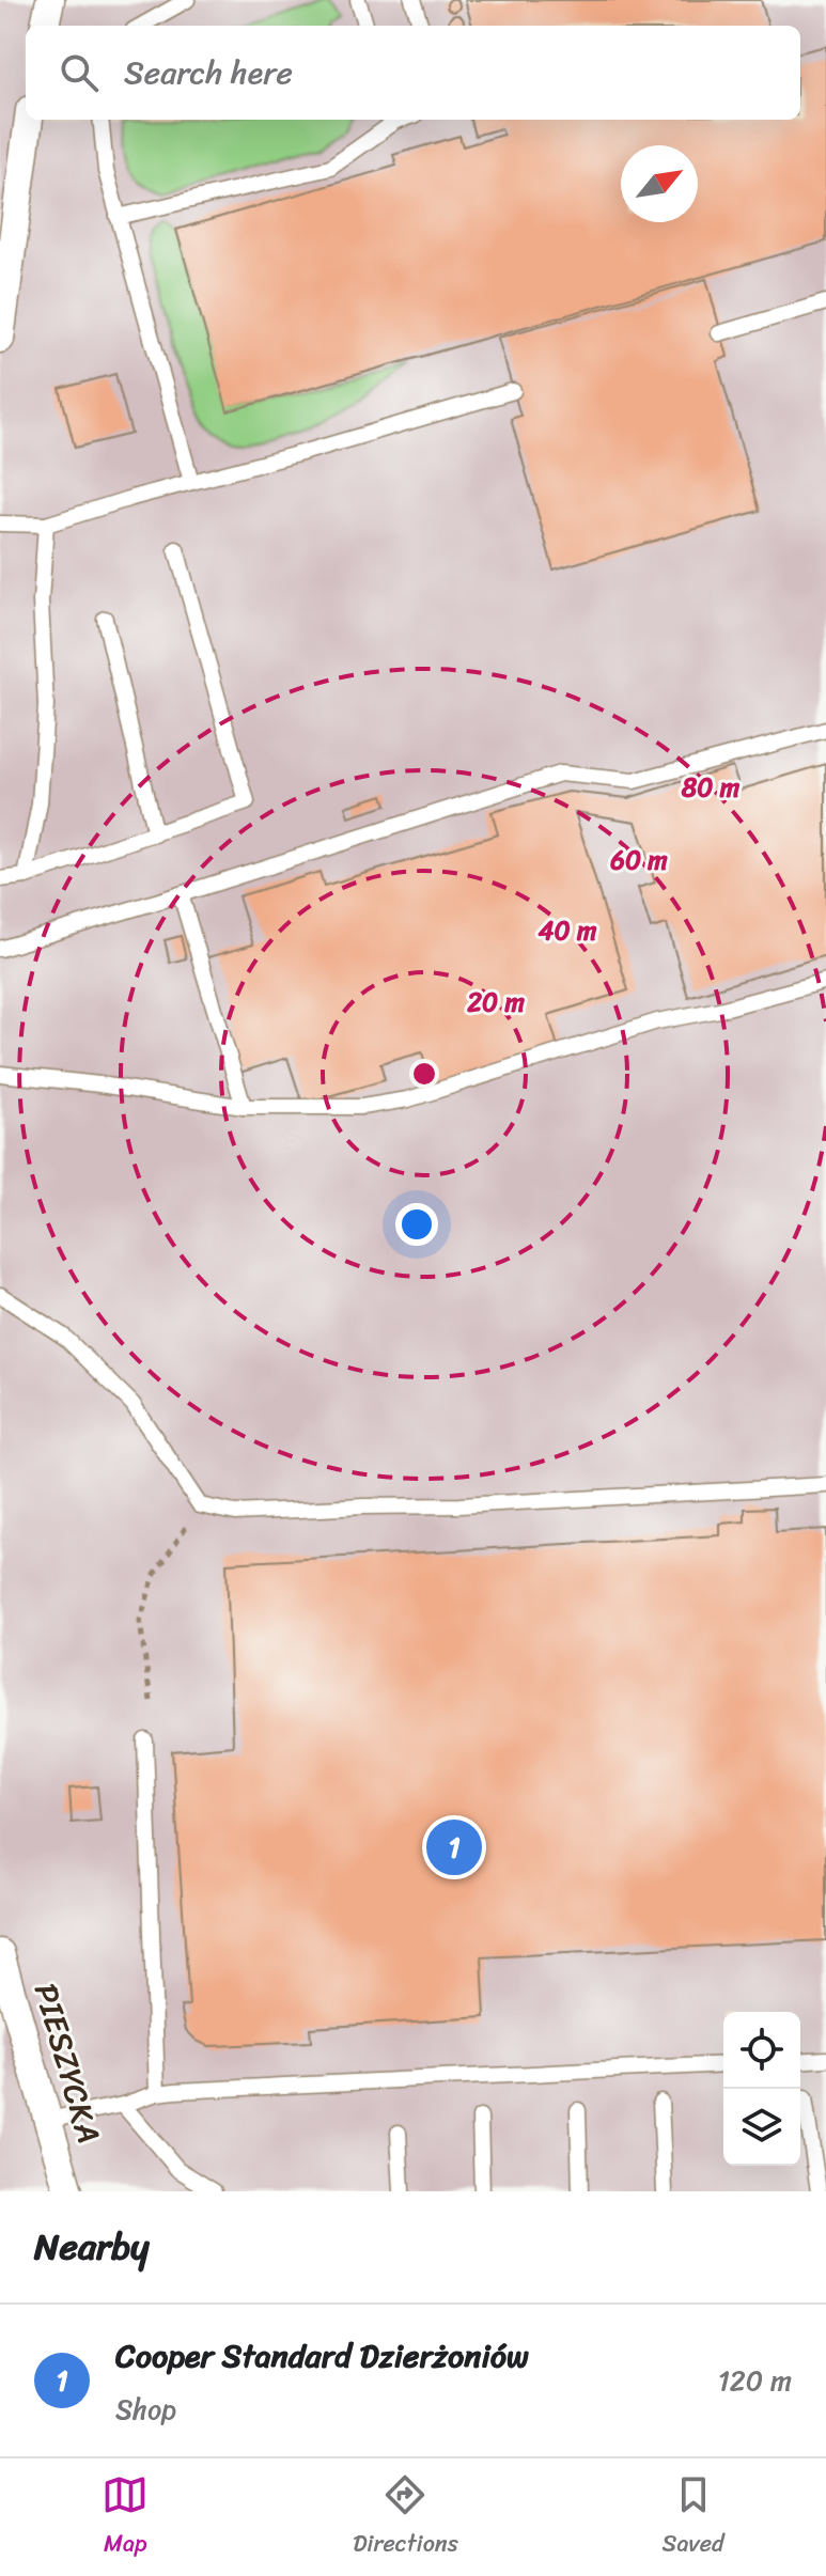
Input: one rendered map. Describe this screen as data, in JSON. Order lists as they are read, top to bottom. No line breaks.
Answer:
{"streets":{"street":["PIESZYCKA"]},"north":"top right","page":{"search":"Search here","pins":"1","heading":"Nearby","list":[{"mark":"1","name":"Cooper Standard Dzierżoniów","note":"Shop","value":"120 m"}],"nav":["Map","Directions","Saved"]},"rings":["80 m","60 m","40 m","20 m"]}
